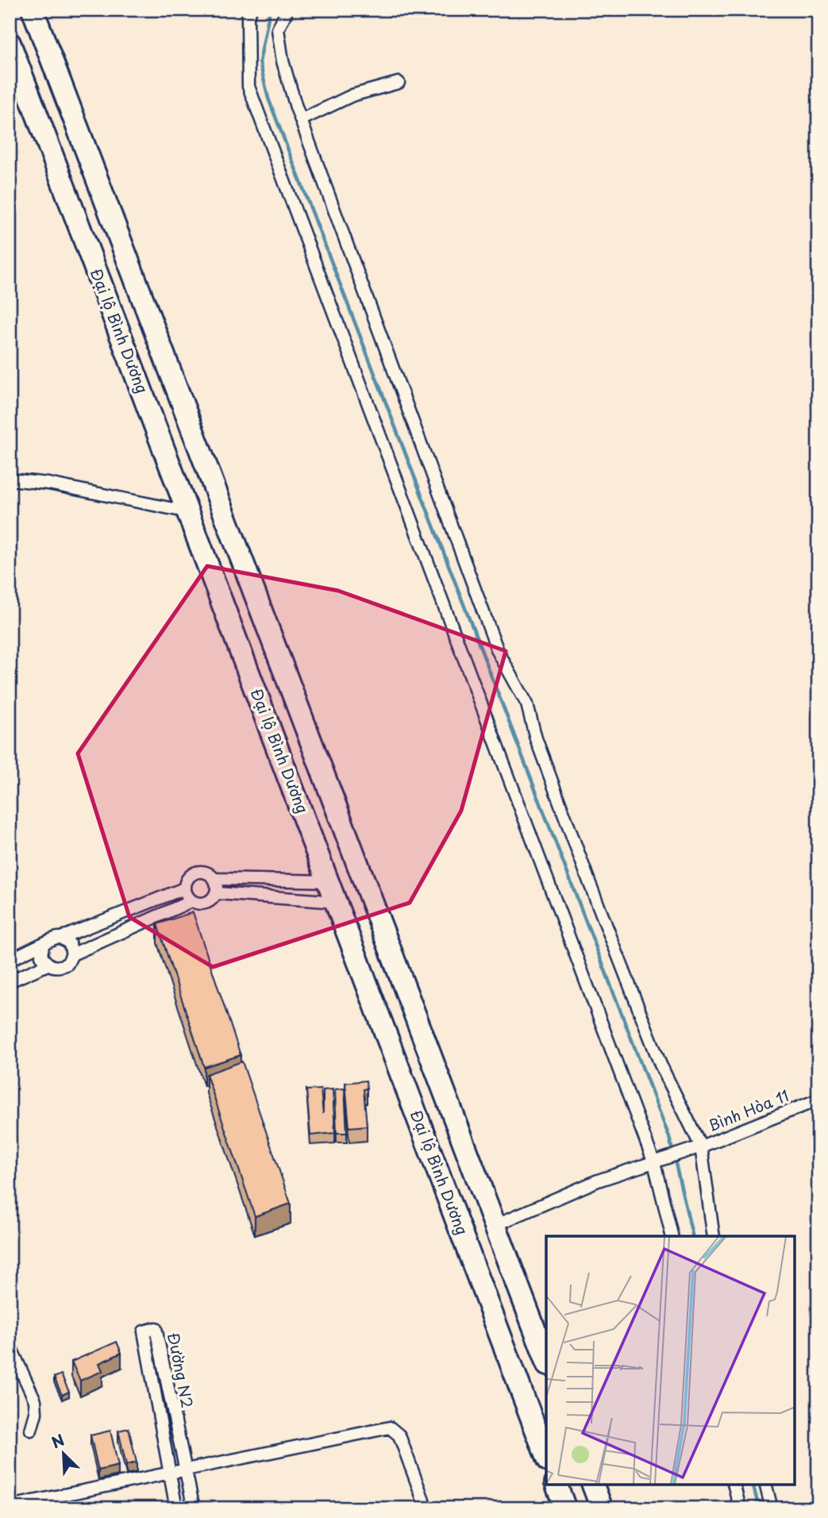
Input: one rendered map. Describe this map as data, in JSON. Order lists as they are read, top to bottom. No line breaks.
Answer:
{"streets":{"highway":["Đại lộ Bình Dương"],"street":["Bình Hòa 11","Đường N2"]},"north":"top left"}
